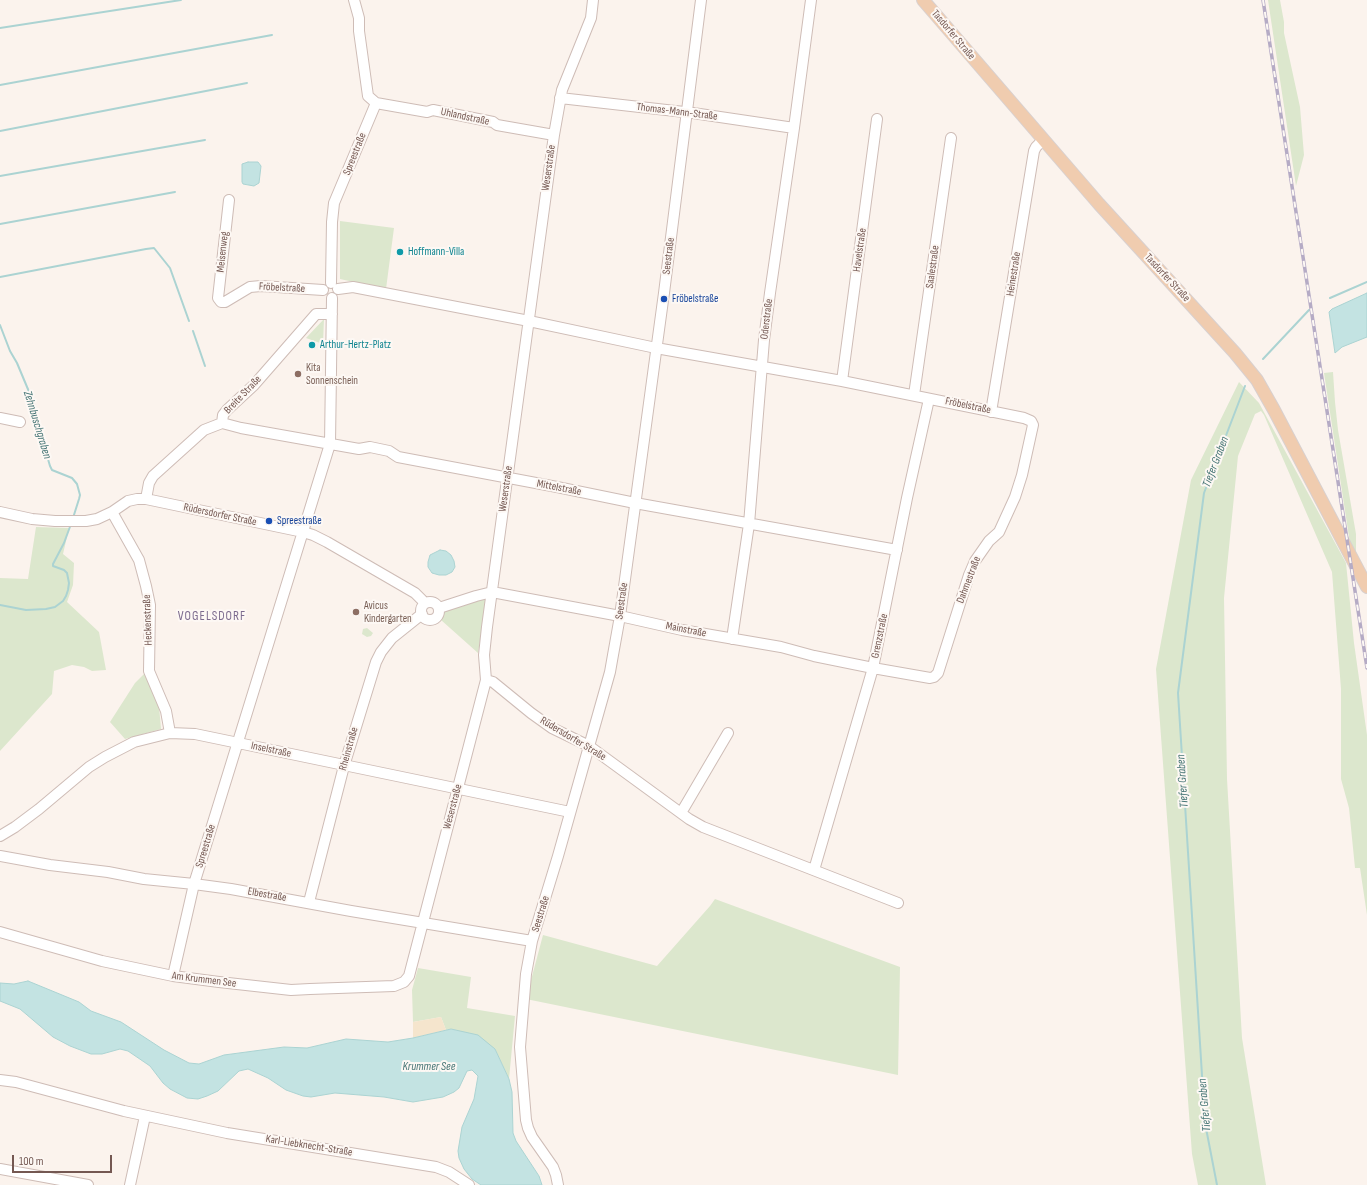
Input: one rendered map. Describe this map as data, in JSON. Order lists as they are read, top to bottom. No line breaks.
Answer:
{"streets":{"main road":["Tasdorfer Straße"],"street":["Thomas-Mann-Straße","Uhlandstraße","Spreestraße","Weserstraße","Havelstraße","Meisenweg","Seestraße","Saalestraße","Heinestraße","Fröbelstraße","Oderstraße","Breite Straße","Mittelstraße","Rüdersdorfer Straße","Dahmestraße","Heckenstraße","Mainstraße","Grenzstraße","Rheinstraße","Inselstraße","Elbestraße","Am Krummen See","Karl-Liebknecht-Straße"]},"crossings":[["Tasdorfer Straße","Heinestraße"],["Thomas-Mann-Straße","Weserstraße"],["Thomas-Mann-Straße","Seestraße"],["Thomas-Mann-Straße","Oderstraße"],["Uhlandstraße","Spreestraße"],["Uhlandstraße","Weserstraße"],["Spreestraße","Fröbelstraße"],["Spreestraße","Breite Straße"],["Spreestraße","Mittelstraße"],["Spreestraße","Rüdersdorfer Straße"],["Spreestraße","Inselstraße"],["Spreestraße","Elbestraße"],["Spreestraße","Am Krummen See"],["Weserstraße","Fröbelstraße"],["Weserstraße","Mittelstraße"],["Weserstraße","Rüdersdorfer Straße"],["Weserstraße","Mainstraße"],["Weserstraße","Inselstraße"],["Weserstraße","Elbestraße"],["Weserstraße","Am Krummen See"],["Havelstraße","Fröbelstraße"],["Meisenweg","Fröbelstraße"],["Seestraße","Fröbelstraße"],["Seestraße","Mittelstraße"],["Seestraße","Rüdersdorfer Straße"],["Seestraße","Mainstraße"],["Seestraße","Inselstraße"],["Seestraße","Elbestraße"],["Saalestraße","Fröbelstraße"],["Heinestraße","Fröbelstraße"],["Fröbelstraße","Oderstraße"],["Fröbelstraße","Dahmestraße"],["Fröbelstraße","Grenzstraße"],["Oderstraße","Mittelstraße"],["Oderstraße","Mainstraße"],["Breite Straße","Mittelstraße"],["Breite Straße","Rüdersdorfer Straße"],["Mittelstraße","Grenzstraße"],["Rüdersdorfer Straße","Heckenstraße"],["Rüdersdorfer Straße","Mainstraße"],["Rüdersdorfer Straße","Grenzstraße"],["Rüdersdorfer Straße","Rheinstraße"],["Dahmestraße","Mainstraße"],["Heckenstraße","Inselstraße"],["Mainstraße","Grenzstraße"],["Mainstraße","Rheinstraße"],["Rheinstraße","Inselstraße"],["Rheinstraße","Elbestraße"]],"districts":["VOGELSDORF"],"water":["Zehnbuschgraben","Tiefer Graben","Krummer See"],"places":["Hoffmann-Villa","Fröbelstraße","Arthur-Hertz-Platz","Kita Sonnenschein","Spreestraße","Avicus Kindergarten"],"scale_bar":"100 m"}
